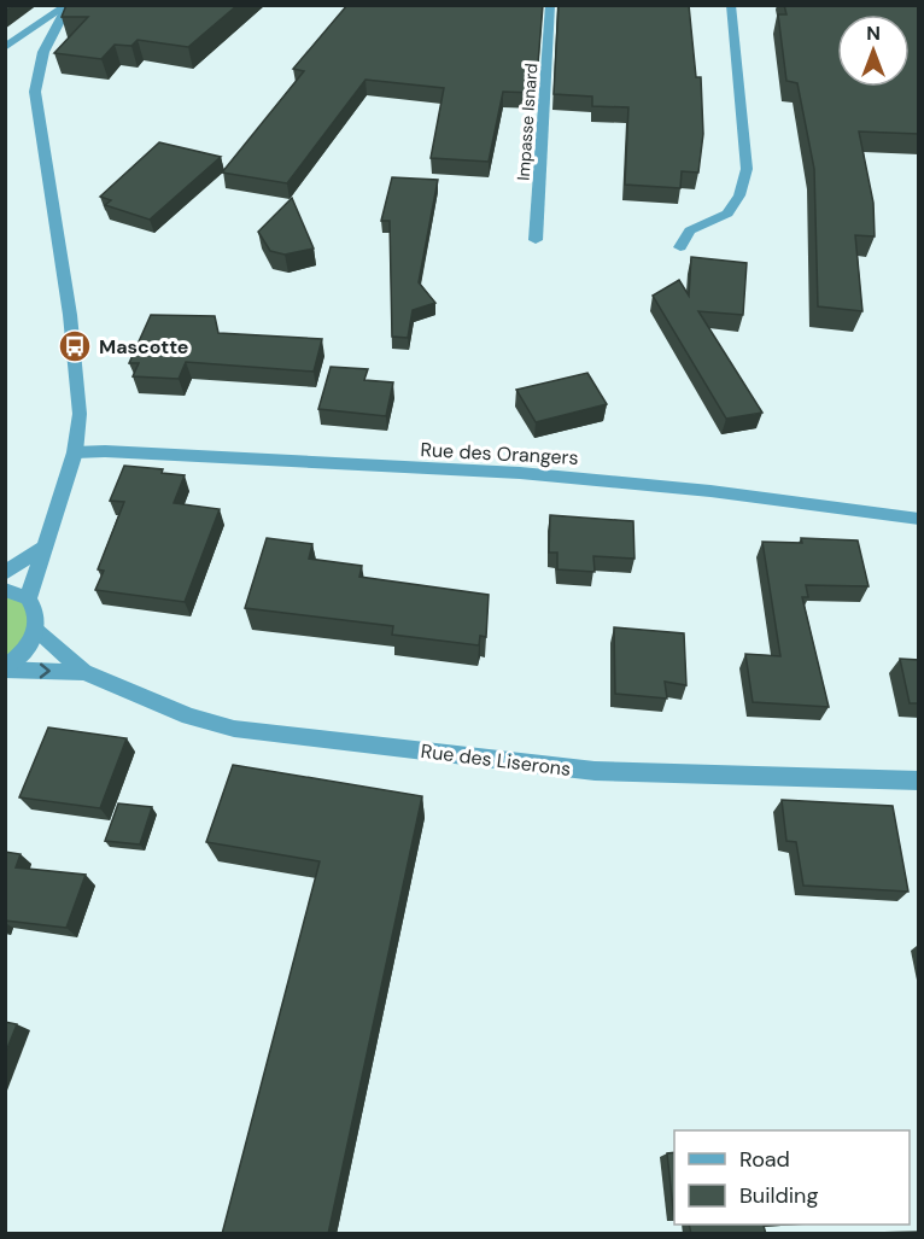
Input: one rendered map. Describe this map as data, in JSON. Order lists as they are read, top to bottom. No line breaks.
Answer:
{"streets":{"street":["Impasse Isnard","Rue des Orangers","Rue des Liserons"]},"places":{"bus stop":["Mascotte"]},"legend":["Road","Building"],"north":"top"}
